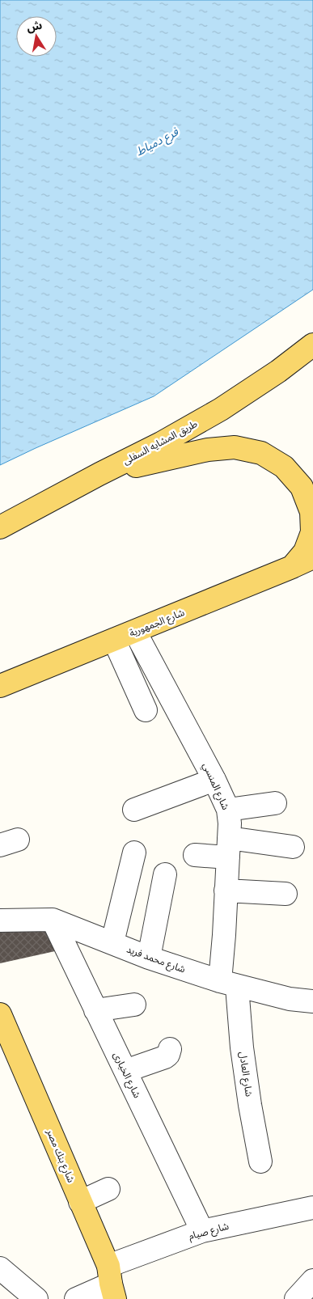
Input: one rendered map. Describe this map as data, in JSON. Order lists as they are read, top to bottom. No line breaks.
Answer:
{"streets":{"main road":["طريق المشايه السفلى","شارع الجمهورية","شارع بنك مصر"],"street":["شارع المنسي","شارع محمد فريد","شارع العادل","شارع الخيارى","شارع صيام"]},"crossings":[["شارع الجمهورية","شارع المنسي"],["شارع المنسي","شارع محمد فريد"],["شارع المنسي","شارع العادل"],["شارع محمد فريد","شارع العادل"],["شارع محمد فريد","شارع الخيارى"],["شارع الخيارى","شارع صيام"],["شارع بنك مصر","شارع صيام"]],"water":["فرع دمياط"],"north":"top"}
